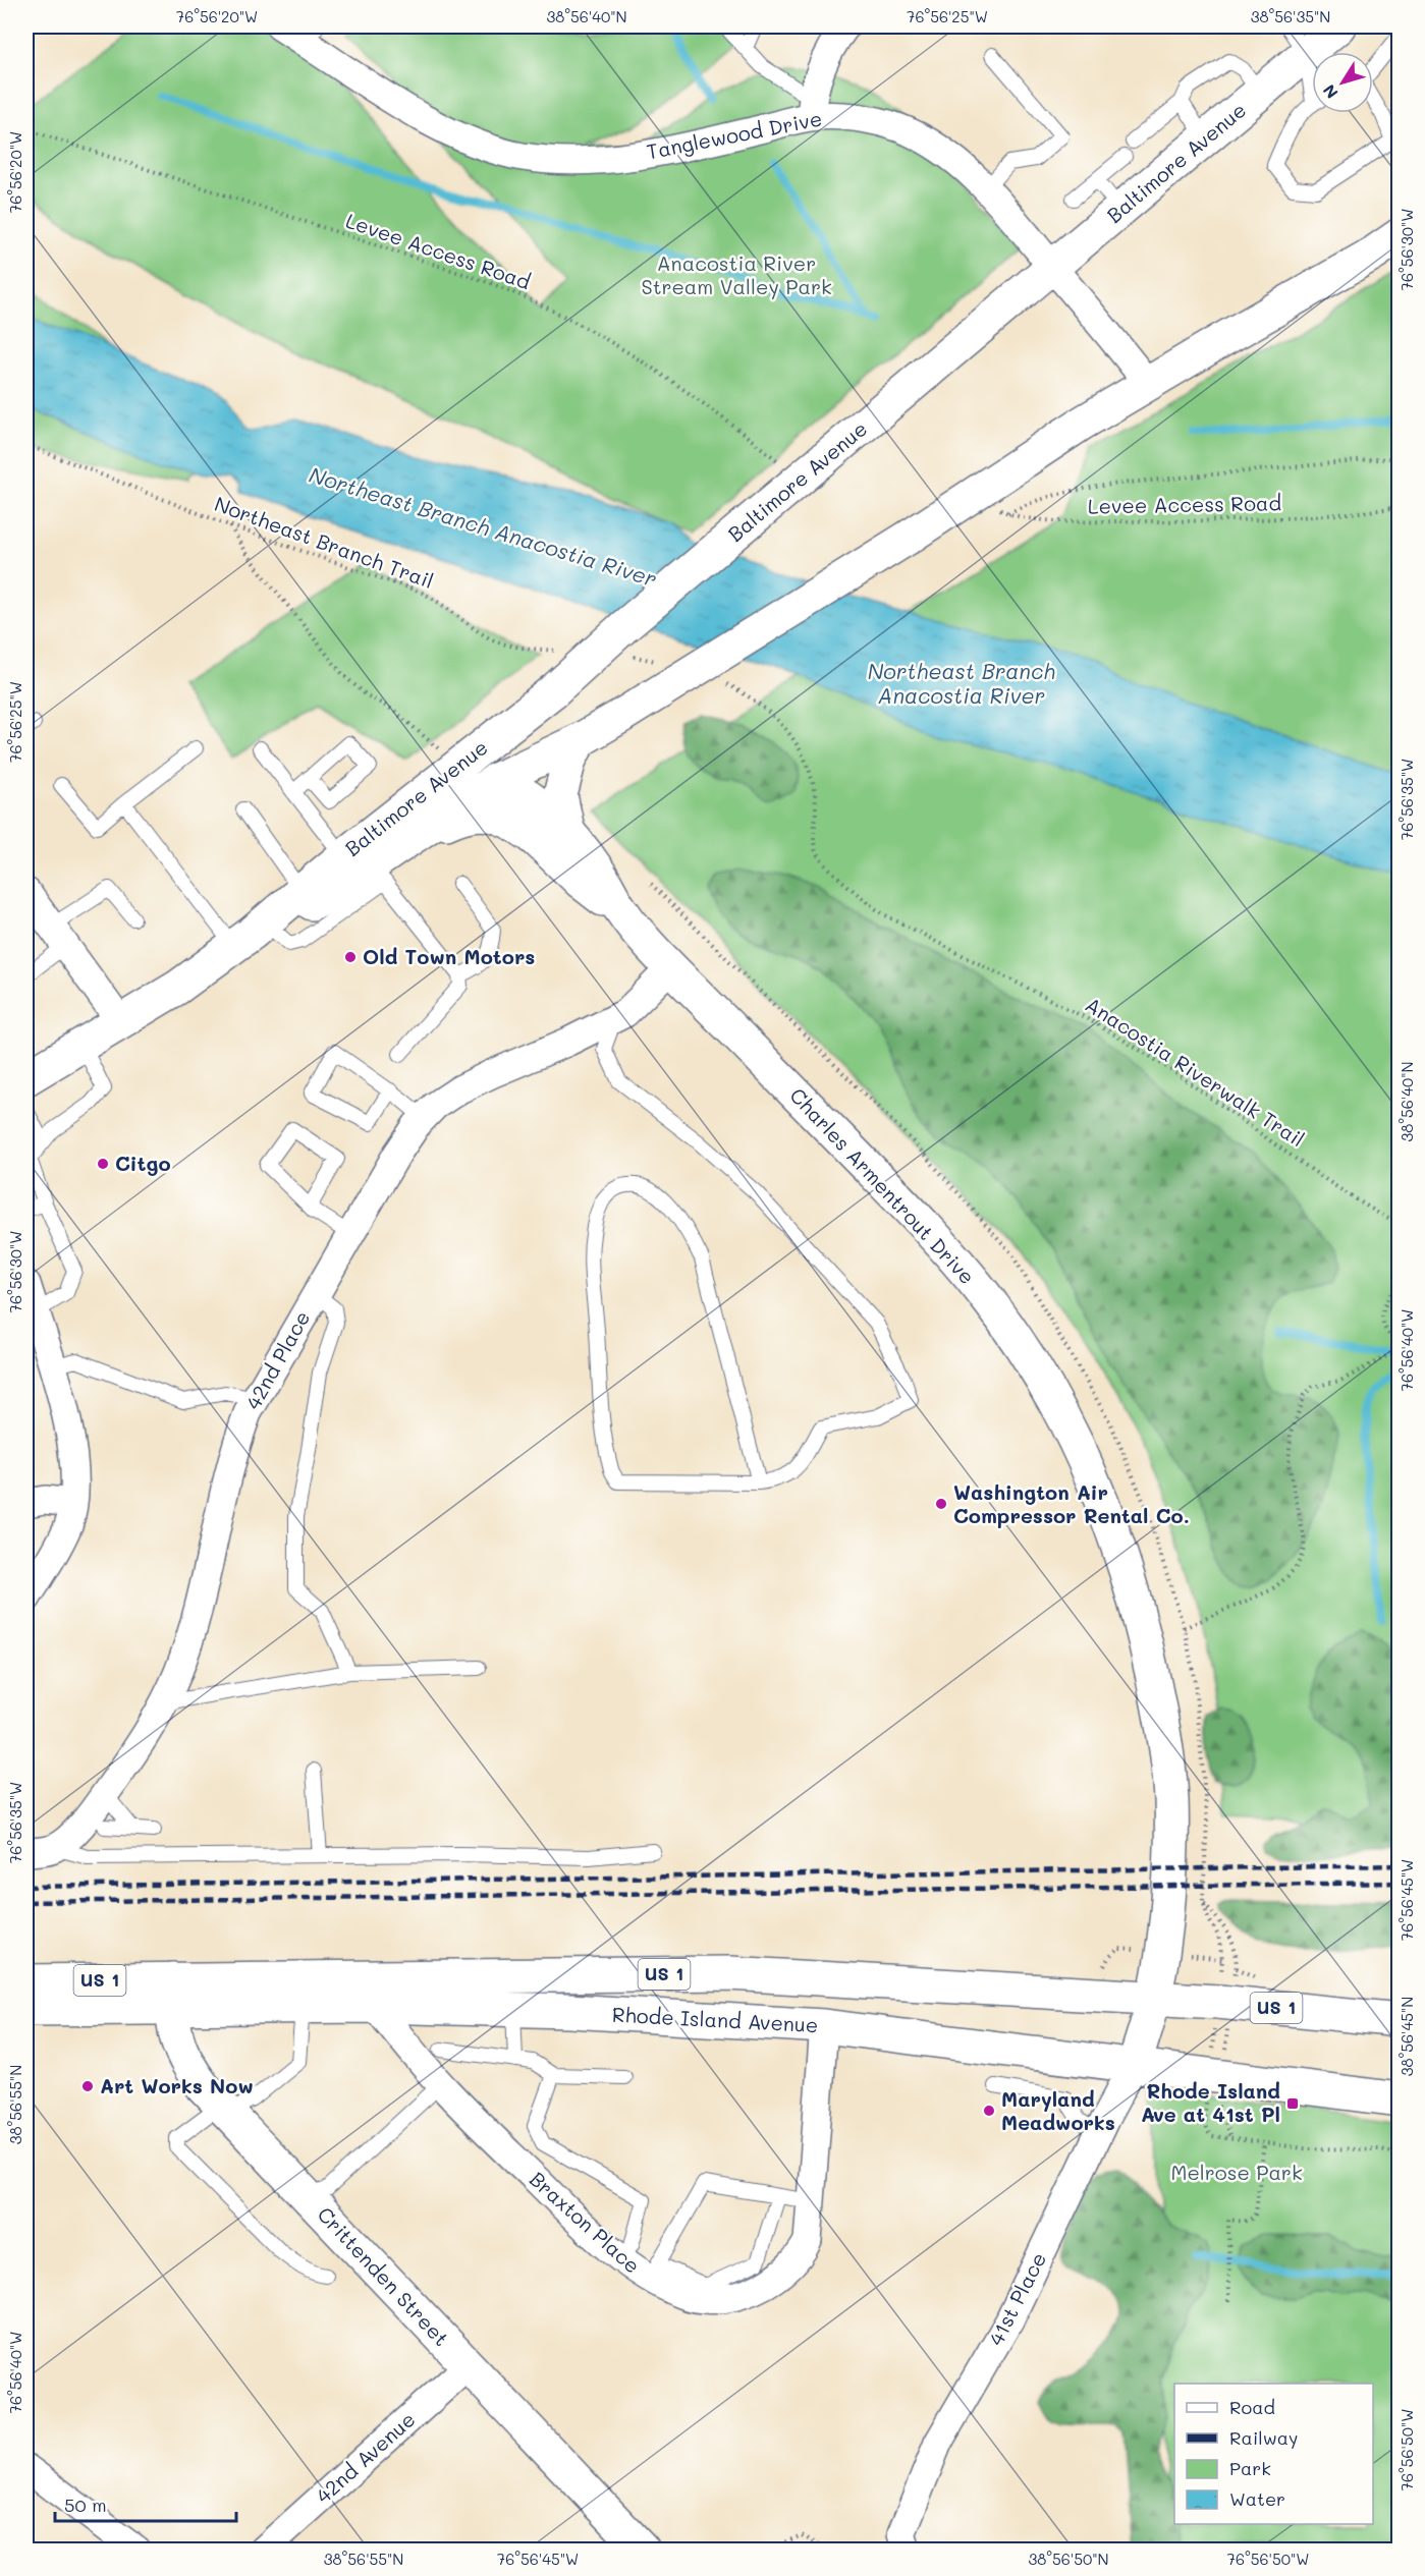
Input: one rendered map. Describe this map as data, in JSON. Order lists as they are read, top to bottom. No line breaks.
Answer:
{"streets":{"main road":["Baltimore Avenue","Charles Armentrout Drive","US 1","Rhode Island Avenue","Crittenden Street"],"street":["Tanglewood Drive","42nd Place","Braxton Place","41st Place","42nd Avenue"],"path":["Levee Access Road","Northeast Branch Trail","Anacostia Riverwalk Trail"]},"crossings":[["Tanglewood Drive","Baltimore Avenue"],["Baltimore Avenue","Levee Access Road"],["Baltimore Avenue","Charles Armentrout Drive"],["Charles Armentrout Drive","42nd Place"],["Charles Armentrout Drive","Rhode Island Avenue"],["Charles Armentrout Drive","41st Place"],["Rhode Island Avenue","Braxton Place"],["Rhode Island Avenue","Crittenden Street"],["Rhode Island Avenue","41st Place"],["Crittenden Street","42nd Avenue"]],"water":["Northeast Branch Anacostia River"],"parks":["Anacostia River Stream Valley Park","Melrose Park"],"places":{"other":["Old Town Motors","Citgo","Washington Air Compressor Rental Co.","Art Works Now","Maryland Meadworks"],"transit":["Rhode Island Ave at 41st Pl"]},"legend":["Road","Railway","Park","Water"],"scale_bar":"50 m","north":"bottom left","coordinates":["76°56'20\"W","38°56'40\"N","76°56'25\"W","38°56'35\"N","76°56'30\"W","76°56'35\"W","76°56'40\"W","76°56'45\"W","38°56'45\"N","38°56'55\"N","76°56'50\"W","38°56'50\"N"]}
